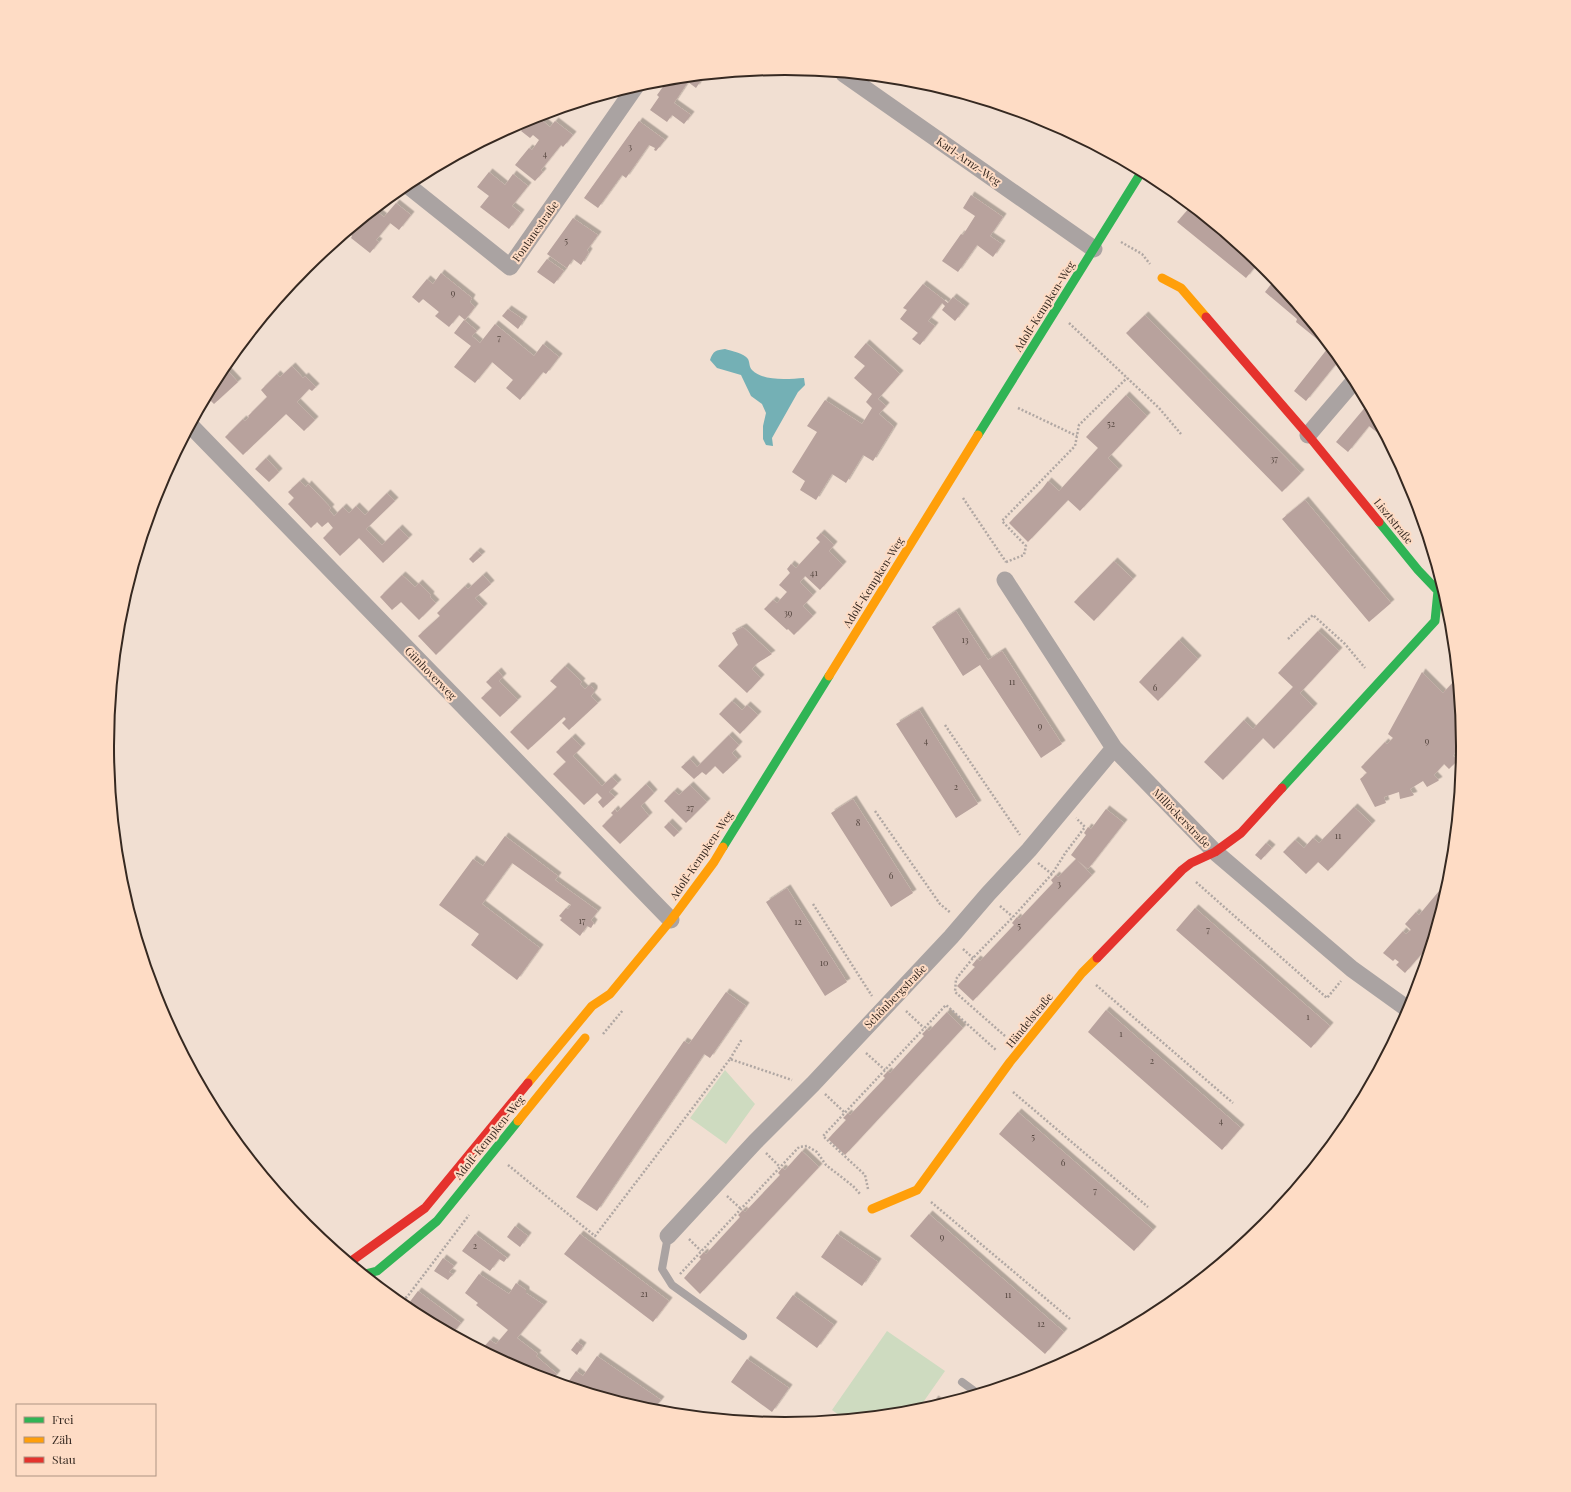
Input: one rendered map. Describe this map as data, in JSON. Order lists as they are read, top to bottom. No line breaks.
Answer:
{"streets":{"main road":["Adolf-Kempken-Weg","Lisztstraße","Händelstraße"],"street":["Karl-Arnz-Weg","Fontanestraße","Günhoverweg","Millöckerstraße","Schönbergstraße"]},"crossings":[["Karl-Arnz-Weg","Adolf-Kempken-Weg"],["Adolf-Kempken-Weg","Günhoverweg"],["Lisztstraße","Millöckerstraße"],["Lisztstraße","Händelstraße"],["Millöckerstraße","Schönbergstraße"],["Millöckerstraße","Händelstraße"]],"house_numbers":["3","4","5","9","7","52","37","41","39","13","11","6","9","4","9","2","27","8","11","6","3","17","12","5","7","10","1","1","2","4","5","6","7","9","2","21","11","12"],"legend":["Frei","Zäh","Stau"]}
